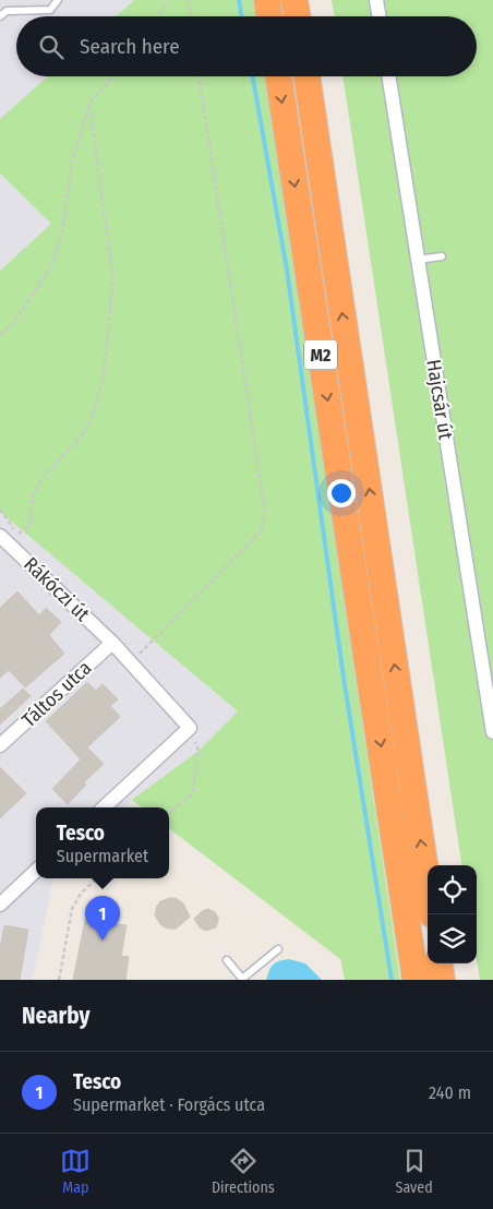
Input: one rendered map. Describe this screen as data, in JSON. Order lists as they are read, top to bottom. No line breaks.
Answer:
{"streets":{"highway":["M2"],"street":["Hajcsár út","Rákóczi út","Táltos utca"]},"crossings":[["Rákóczi út","Táltos utca"]],"page":{"search":"Search here","popup":["Tesco","Supermarket"],"pins":"1","heading":"Nearby","list":[{"mark":"1","name":"Tesco","note":"Supermarket · Forgács utca","value":"240 m"}],"nav":["Map","Directions","Saved"]}}
